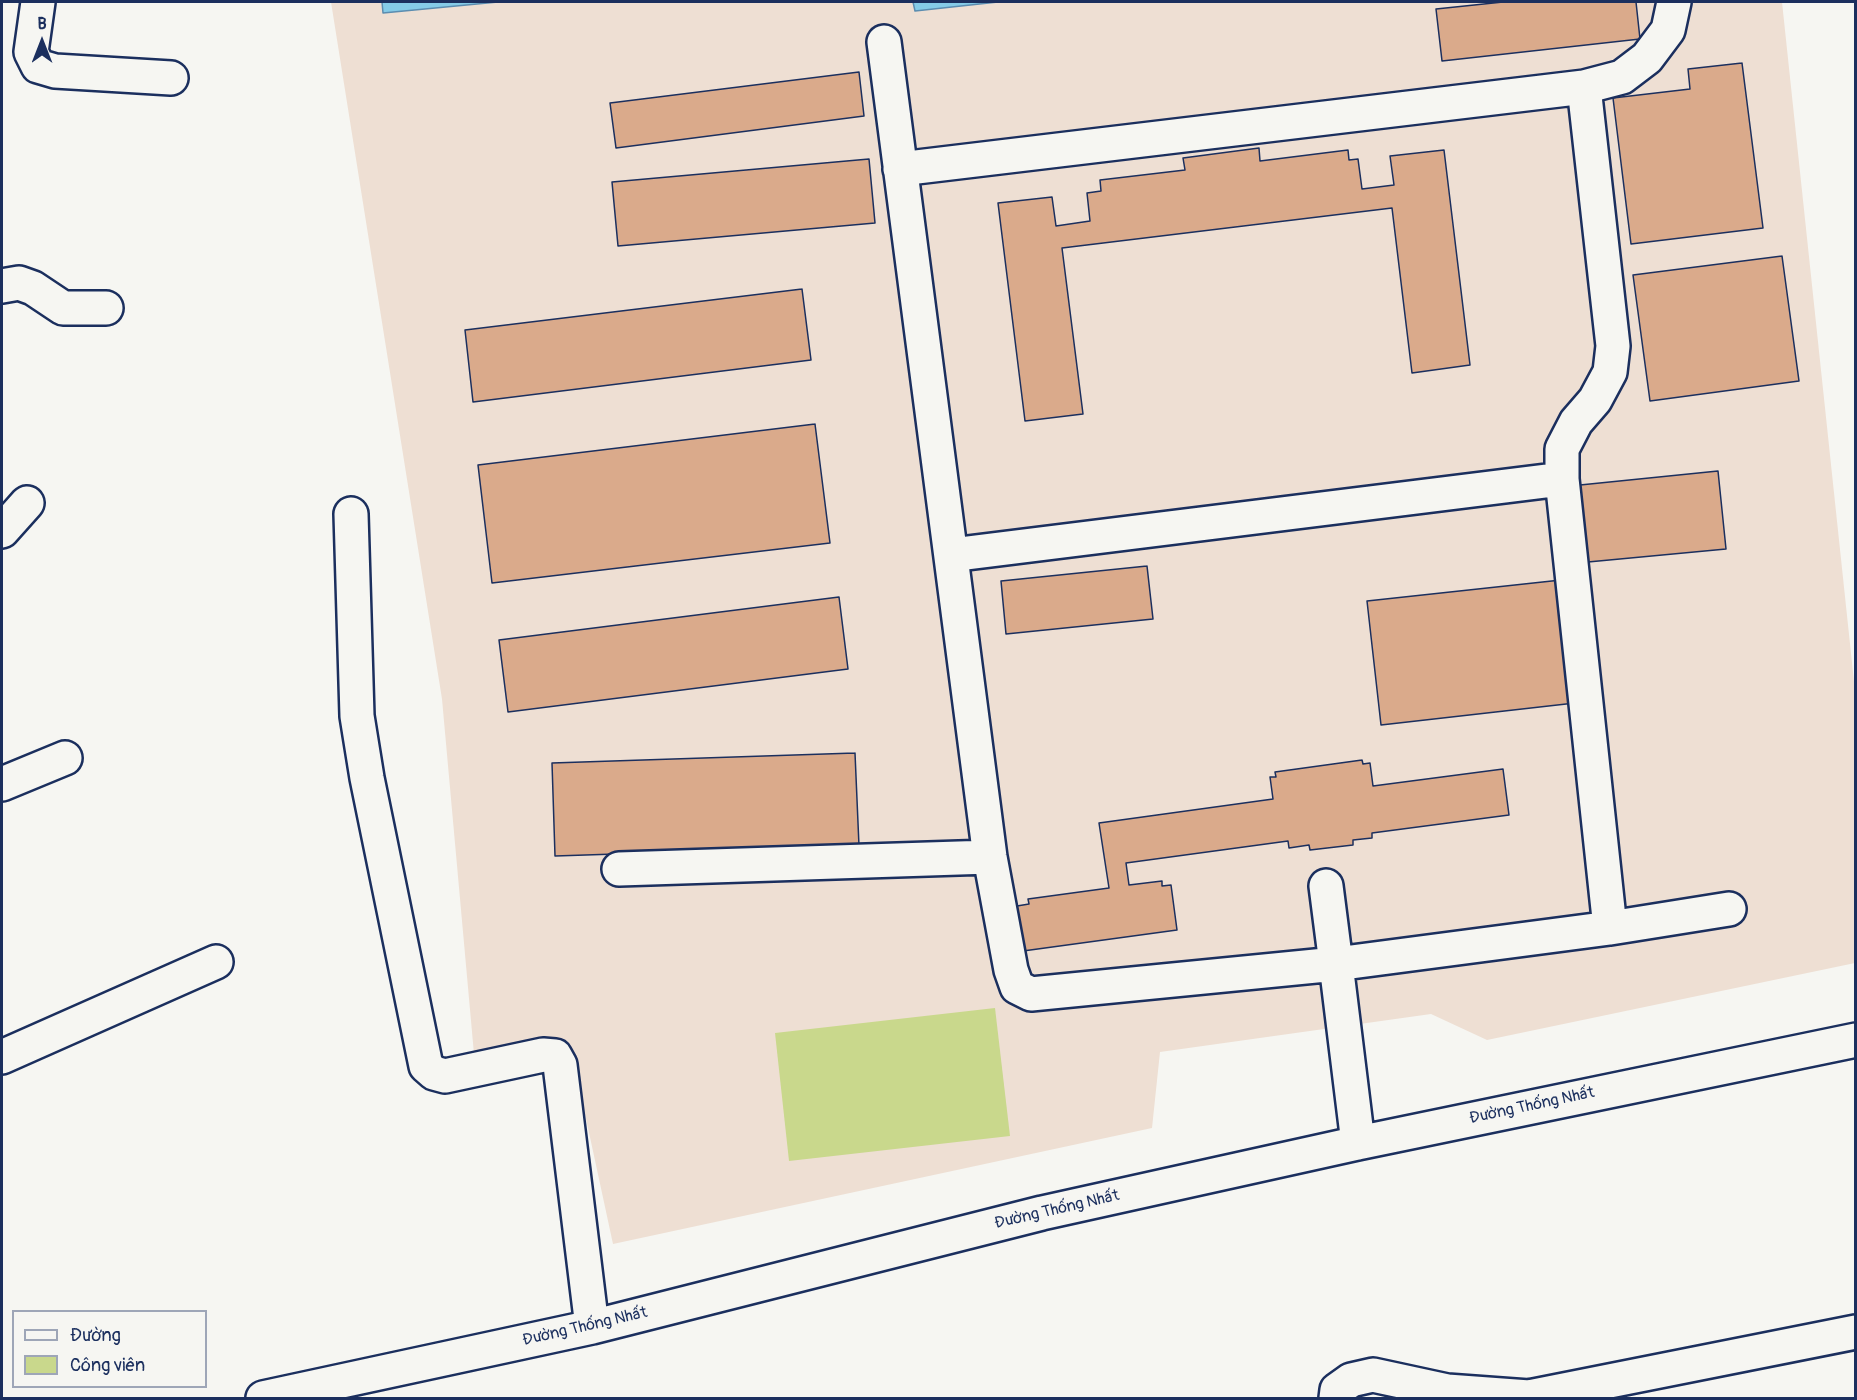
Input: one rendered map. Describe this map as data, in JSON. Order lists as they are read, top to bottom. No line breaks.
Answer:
{"streets":{"street":["Đường Thống Nhất"]},"legend":["Đường","Công viên"],"north":"top"}
